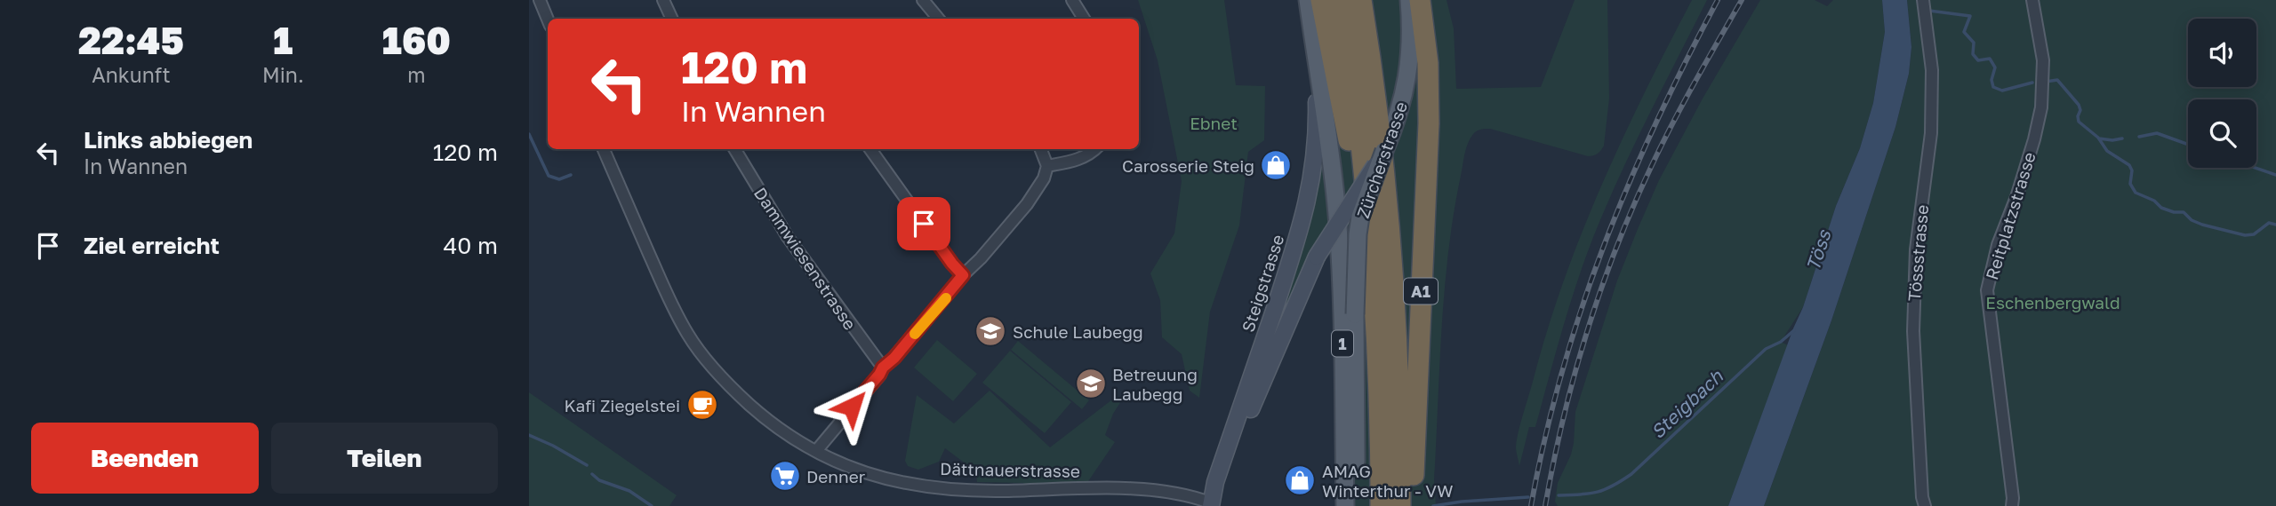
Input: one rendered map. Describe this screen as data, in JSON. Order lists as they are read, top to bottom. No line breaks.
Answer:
{"streets":{"highway":["A1"],"main road":["Zürcherstrasse","Steigstrasse","1"],"street":["Reitplatzstrasse","Tössstrasse","Dammwiesenstrasse","Dättnauerstrasse"]},"crossings":[["Zürcherstrasse","Steigstrasse"],["Steigstrasse","Dättnauerstrasse"]],"water":["Töss","Steigbach"],"parks":["Ebnet","Eschenbergwald"],"places":{"shop":["Carosserie Steig","AMAG Winterthur - VW"],"school or university":["Schule Laubegg","Betreuung Laubegg"],"cafe":["Kafi Ziegelstei"],"supermarket":["Denner"]},"page":{"eta":["22:45","Ankunft","1","Min.","160","m"],"turn":["120 m","In Wannen"],"list":[{"name":"Links abbiegen","note":"In Wannen","value":"120 m"},{"name":"Ziel erreicht","value":"40 m"}],"buttons":["Beenden","Teilen"]}}
